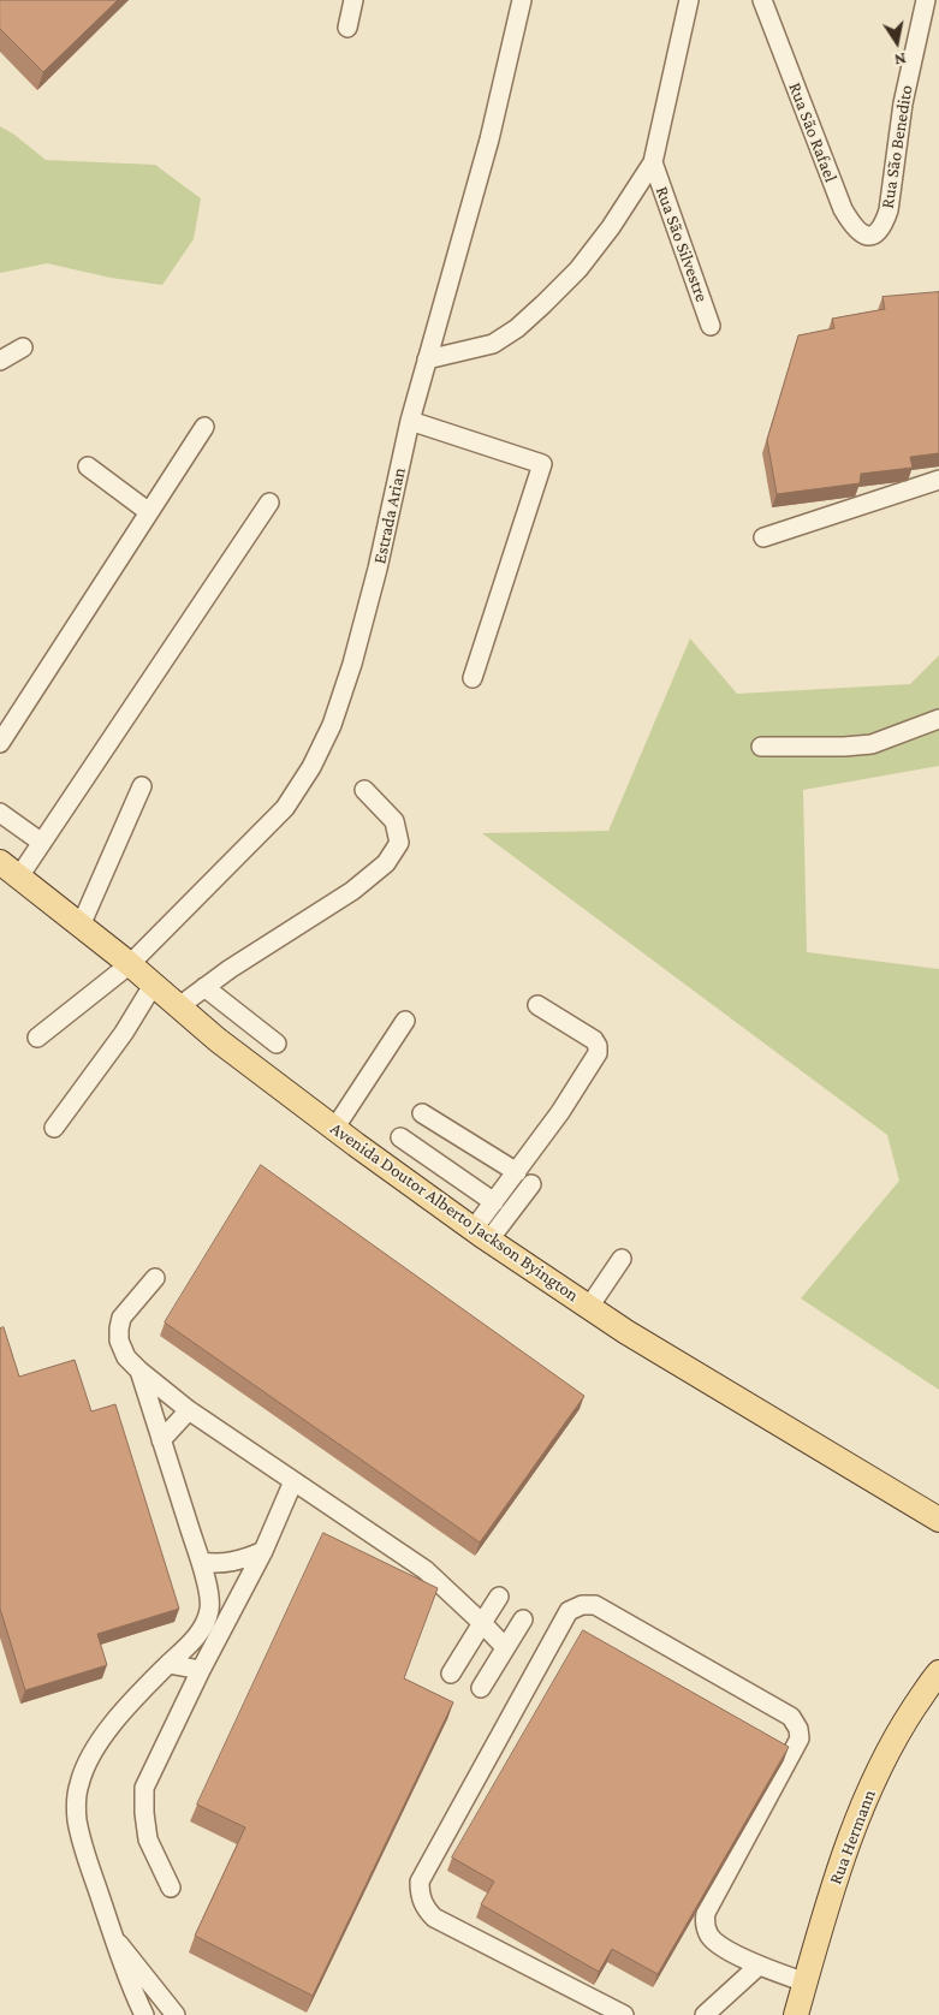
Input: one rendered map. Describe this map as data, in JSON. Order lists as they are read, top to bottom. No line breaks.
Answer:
{"streets":{"main road":["Avenida Doutor Alberto Jackson Byington","Rua Hermann"],"street":["Rua São Rafael","Rua São Benedito","Rua São Silvestre","Estrada Arian"]},"crossings":[["Rua São Rafael","Rua São Benedito"],["Estrada Arian","Avenida Doutor Alberto Jackson Byington"]],"north":"bottom"}
